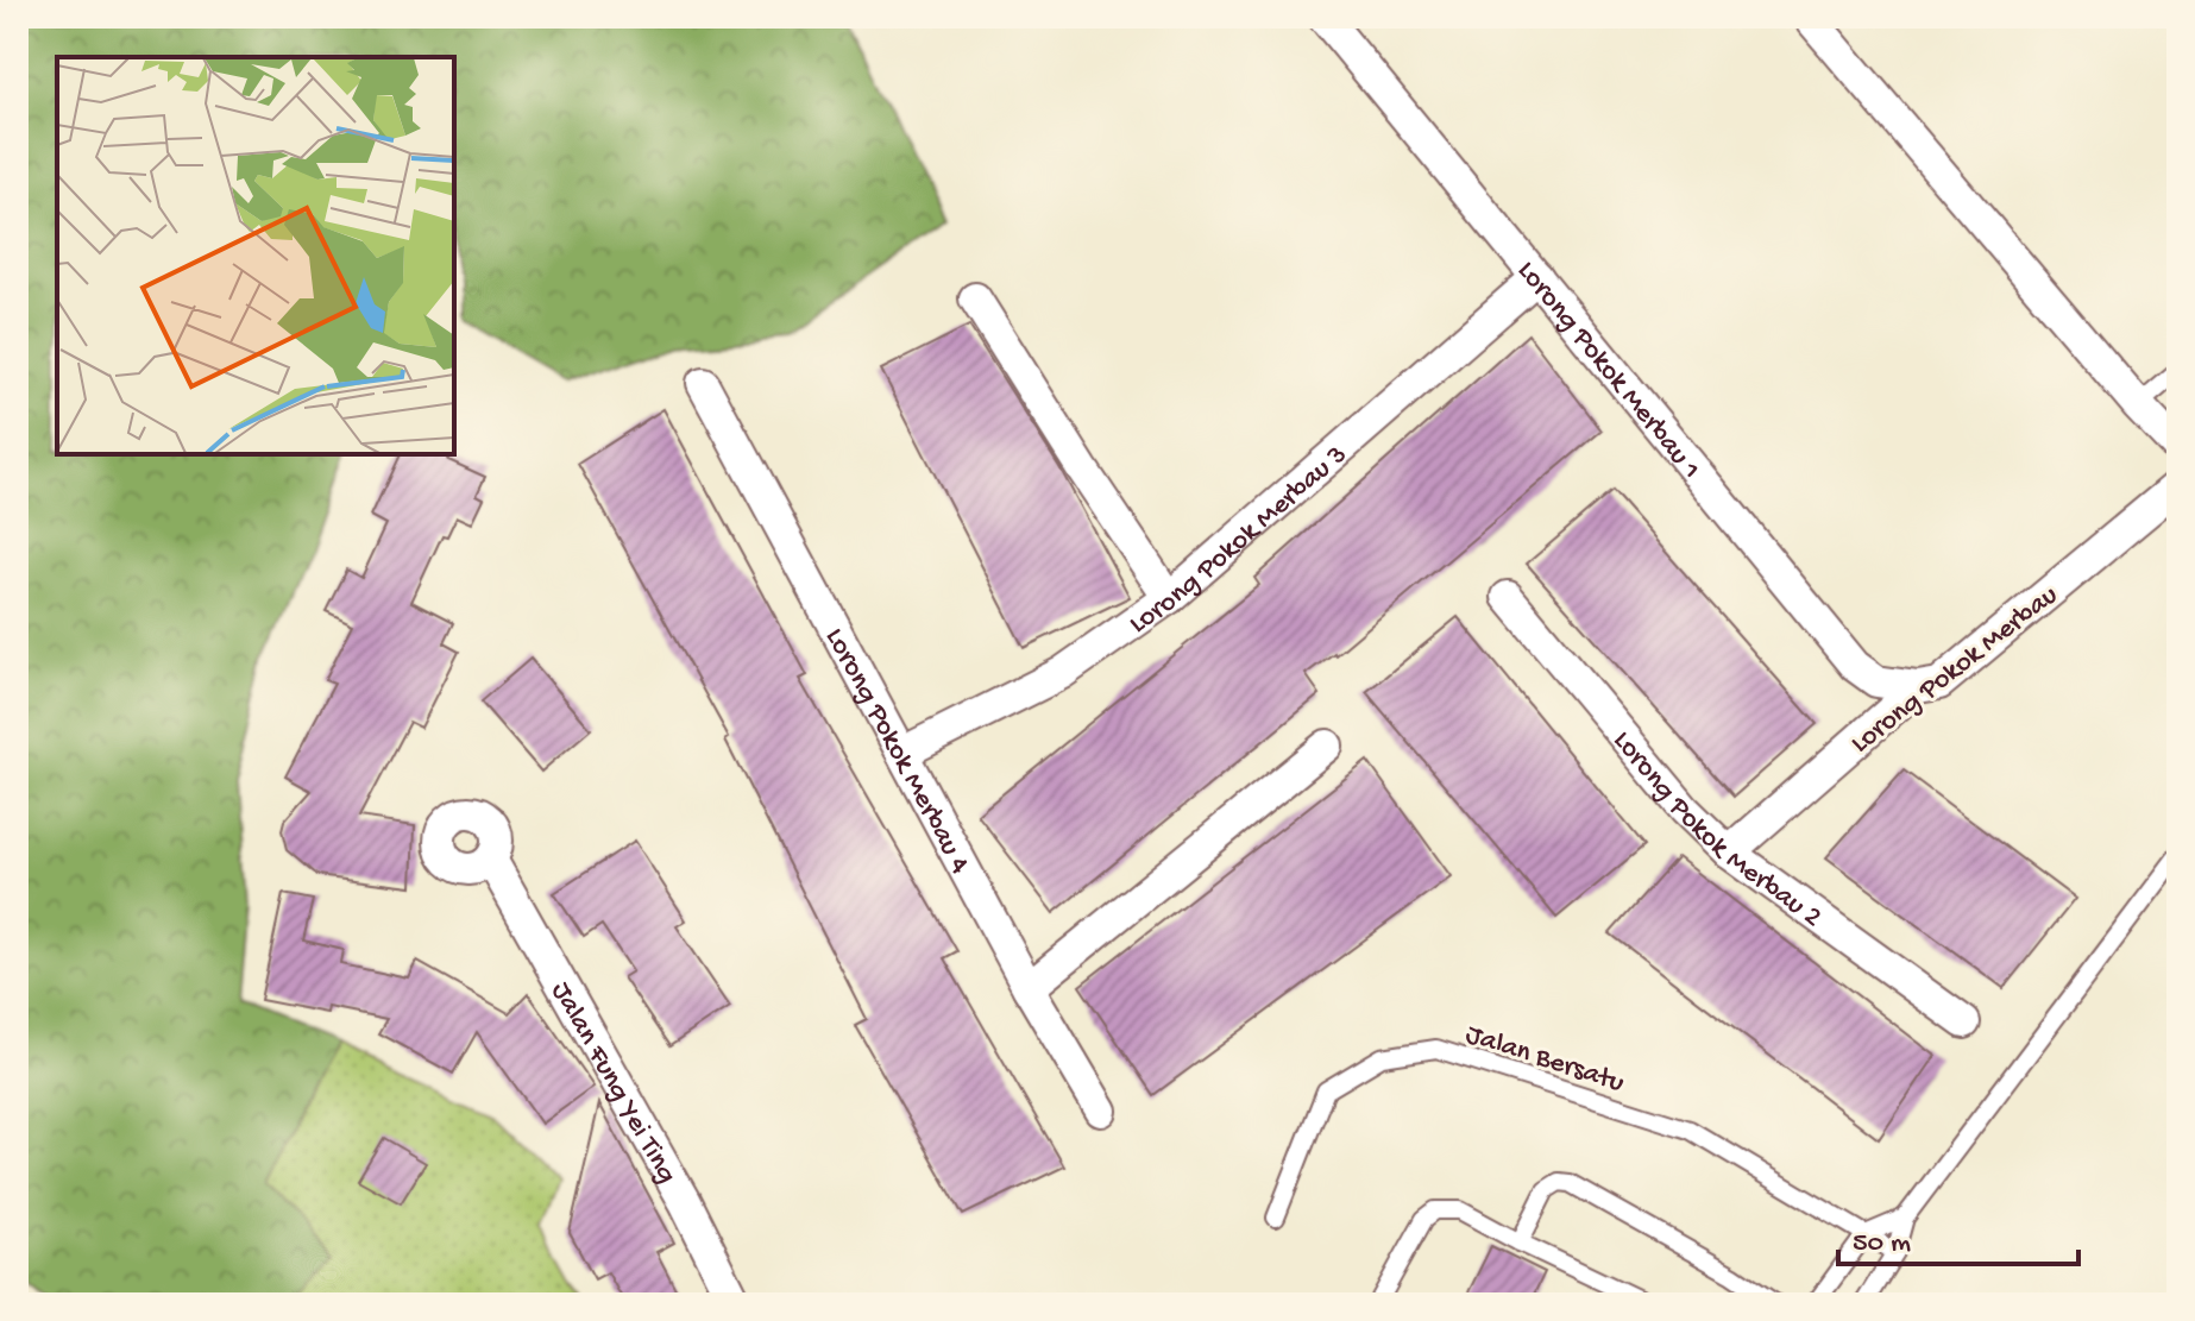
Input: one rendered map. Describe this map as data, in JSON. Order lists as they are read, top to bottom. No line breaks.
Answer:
{"streets":{"street":["Lorong Pokok Merbau 1","Lorong Pokok Merbau 3","Lorong Pokok Merbau","Lorong Pokok Merbau 4","Lorong Pokok Merbau 2","Jalan Fung Yei Ting"],"lane":["Jalan Bersatu"]},"crossings":[["Lorong Pokok Merbau 1","Lorong Pokok Merbau 3"],["Lorong Pokok Merbau 1","Lorong Pokok Merbau"],["Lorong Pokok Merbau 3","Lorong Pokok Merbau 4"],["Lorong Pokok Merbau","Lorong Pokok Merbau 2"]],"scale_bar":"50 m"}
